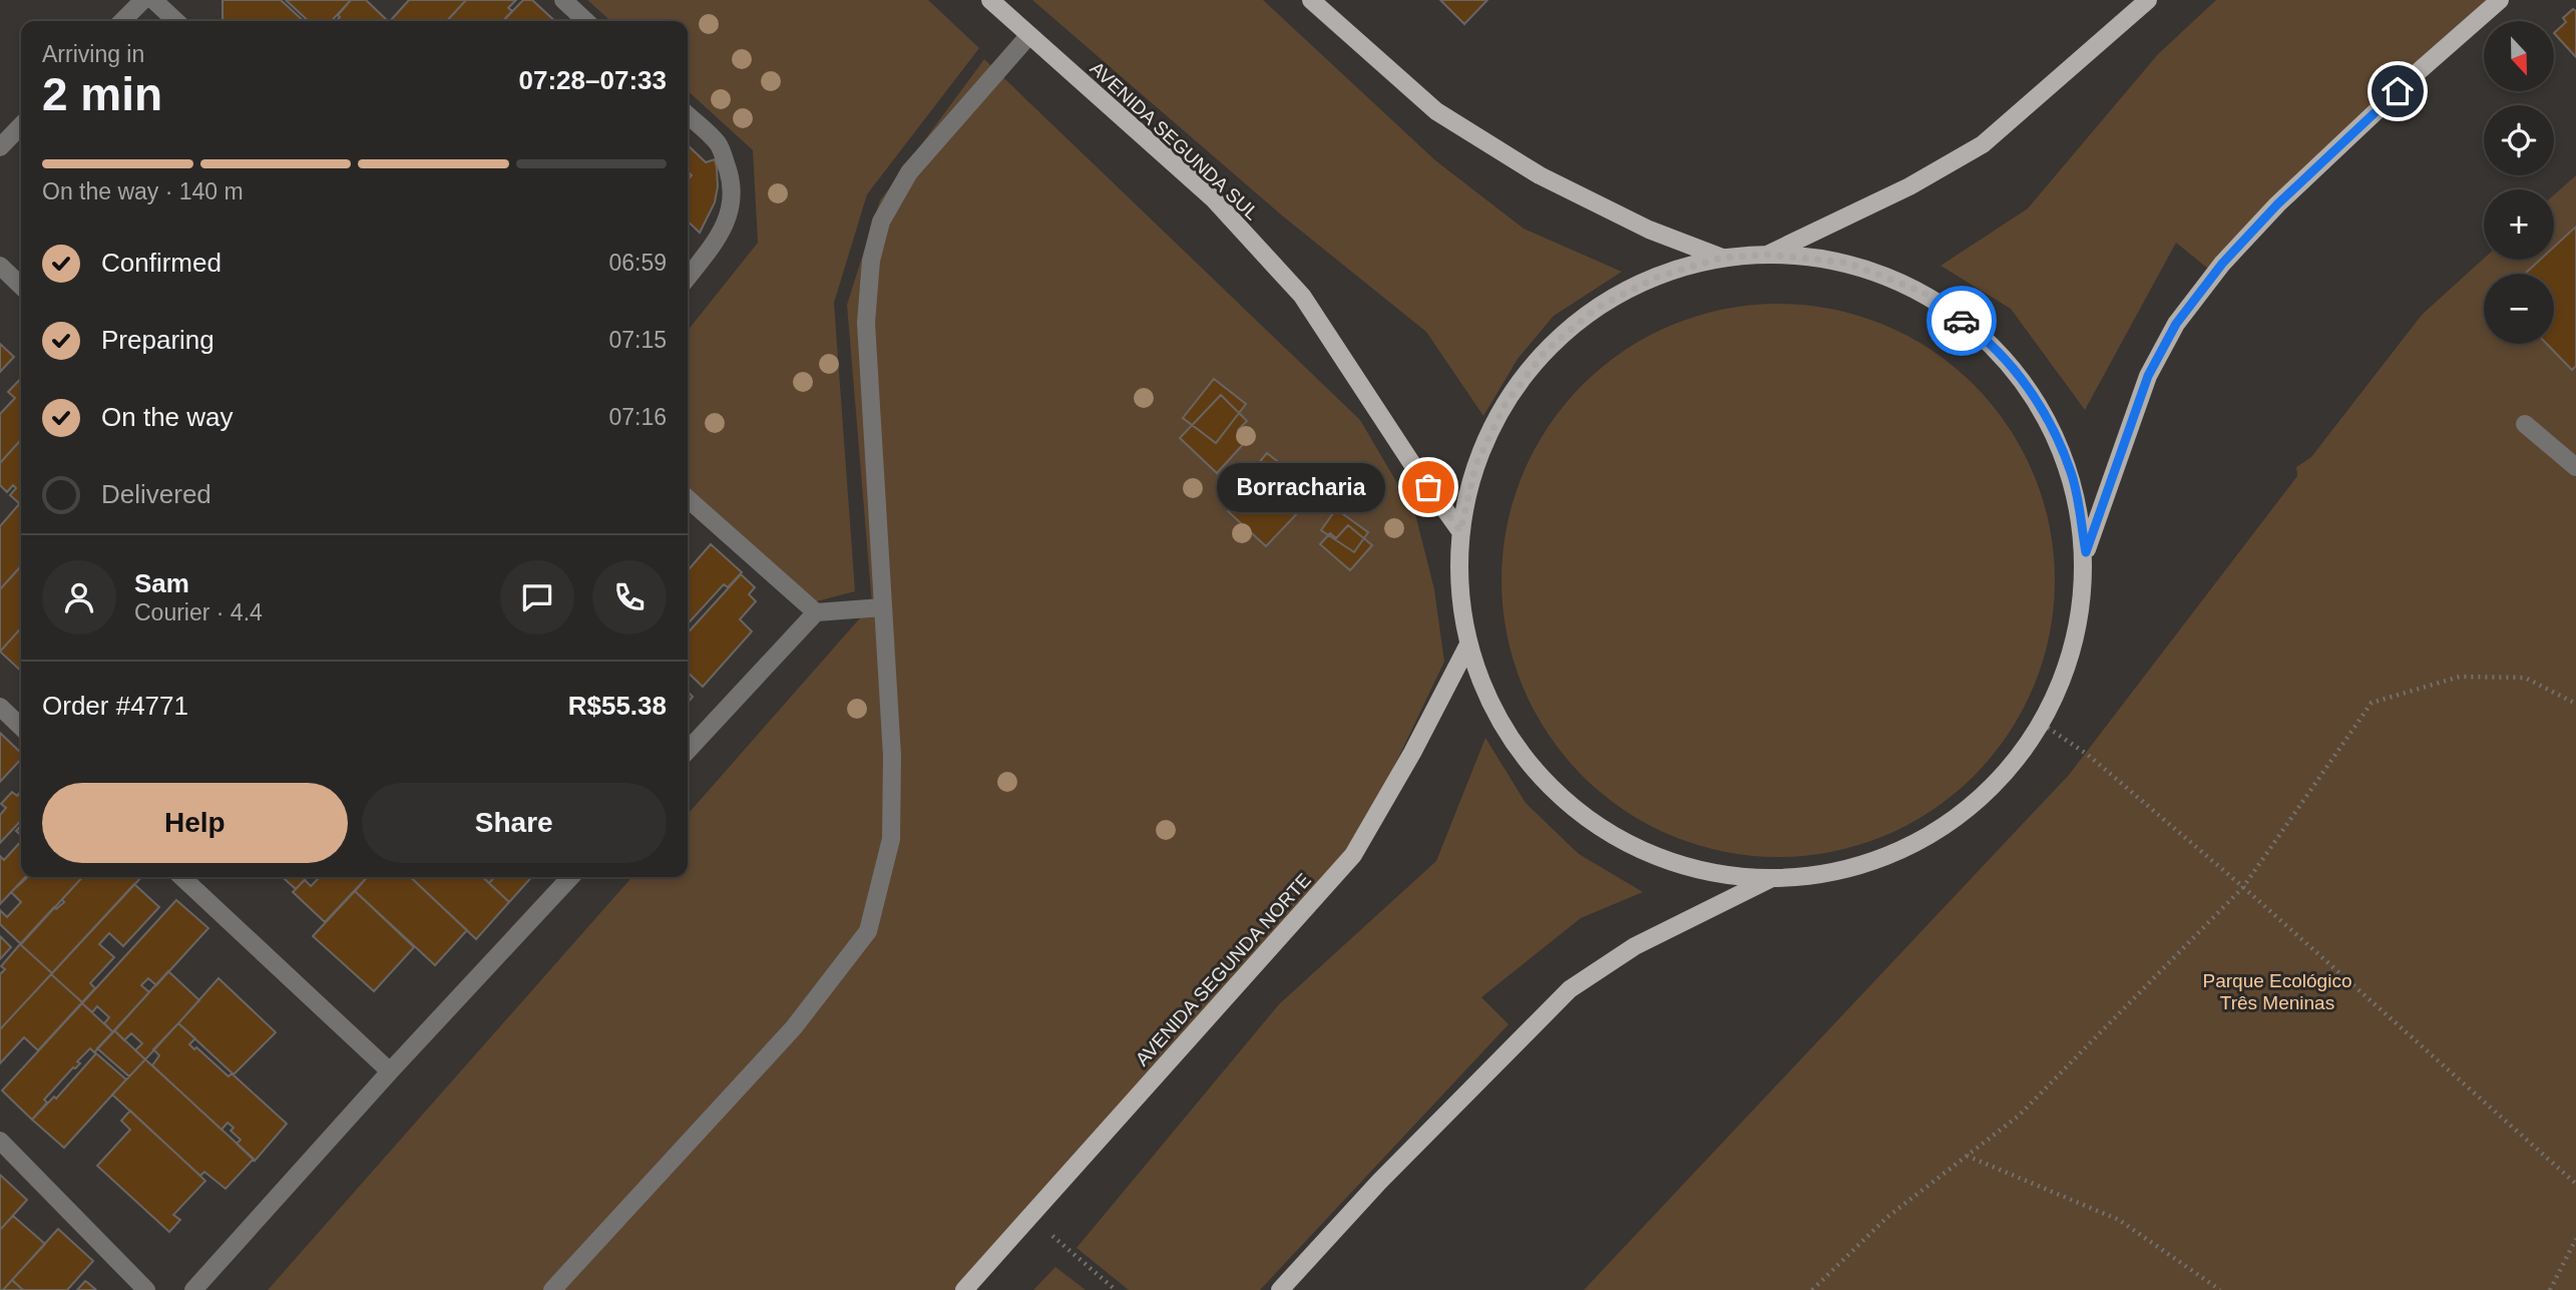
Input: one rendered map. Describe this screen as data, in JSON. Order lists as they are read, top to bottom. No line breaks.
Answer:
{"streets":{"main road":["AVENIDA SEGUNDA SUL","AVENIDA SEGUNDA NORTE"]},"parks":["Parque Ecológico Três Meninas"],"places":["Borracharia"],"north":"bottom","page":{"map_buttons":["+","−"],"heading":["2 min","Arriving in","07:28–07:33"],"panel":["Sam","Courier · 4.4","Order #4771","R$55.38"],"bar":"On the way · 140 m","list":[["Confirmed","06:59"],["Preparing","07:15"],["On the way","07:16"],"Delivered"],"bubble":"Borracharia","buttons":["Help","Share"]}}
